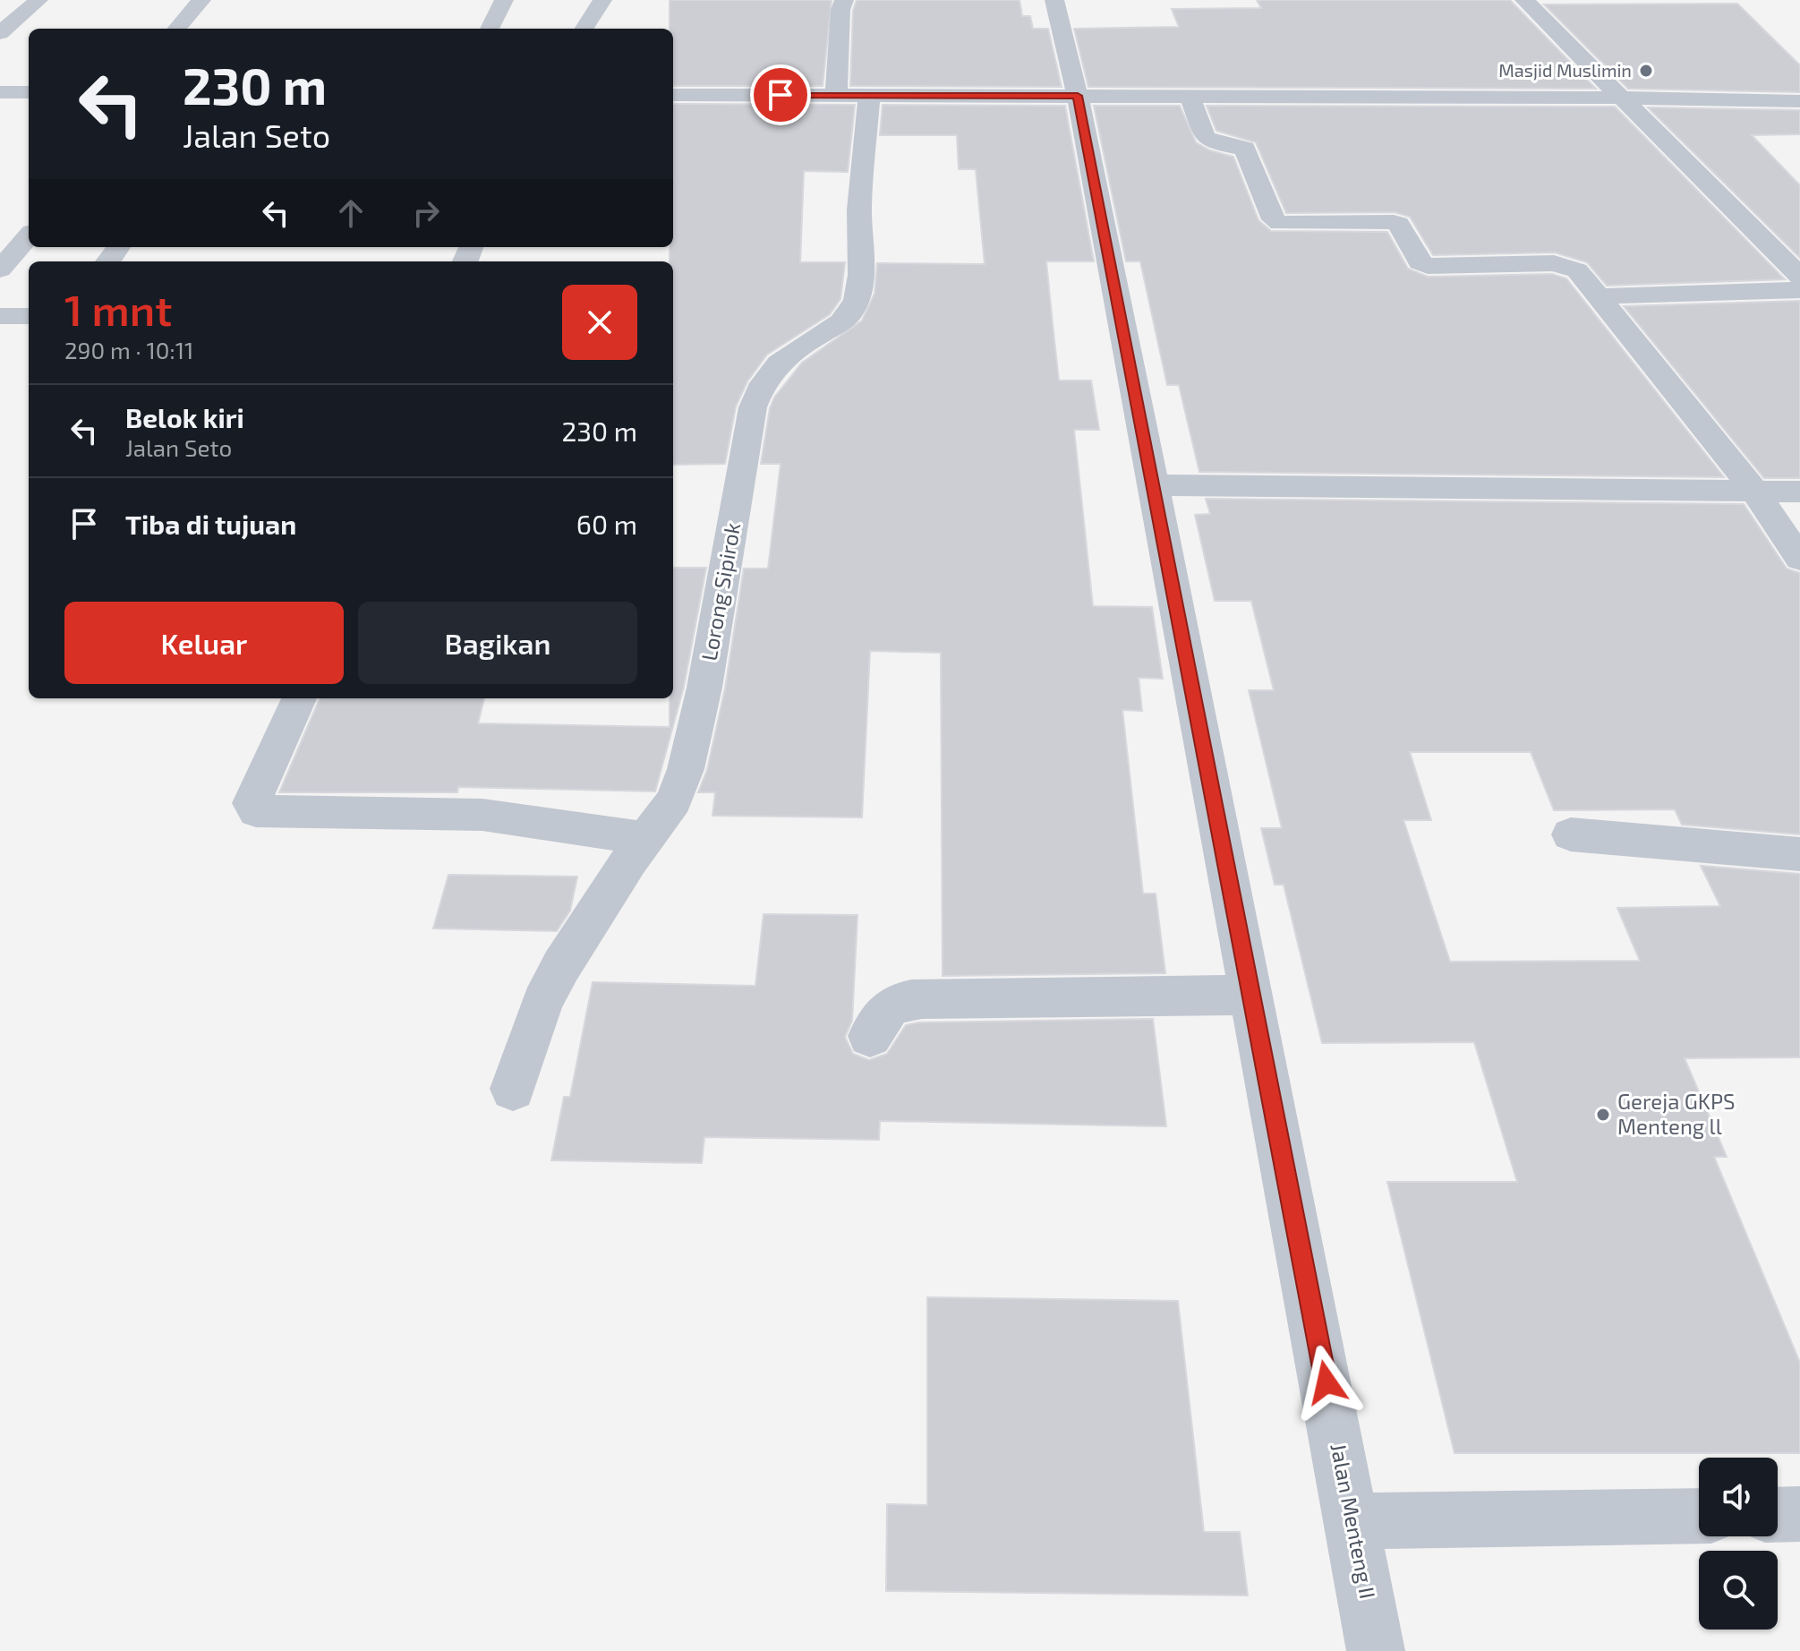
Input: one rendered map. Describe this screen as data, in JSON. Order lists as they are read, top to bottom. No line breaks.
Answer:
{"streets":{"street":["Lorong Sipirok","Jalan Menteng II"]},"places":["Masjid Muslimin","Gereja GKPS Menteng ll"],"page":{"turn":["230 m","Jalan Seto"],"heading":["1 mnt","290 m · 10:11"],"list":[{"name":"Belok kiri","note":"Jalan Seto","value":"230 m"},{"name":"Tiba di tujuan","value":"60 m"}],"buttons":["Keluar","Bagikan"]}}
